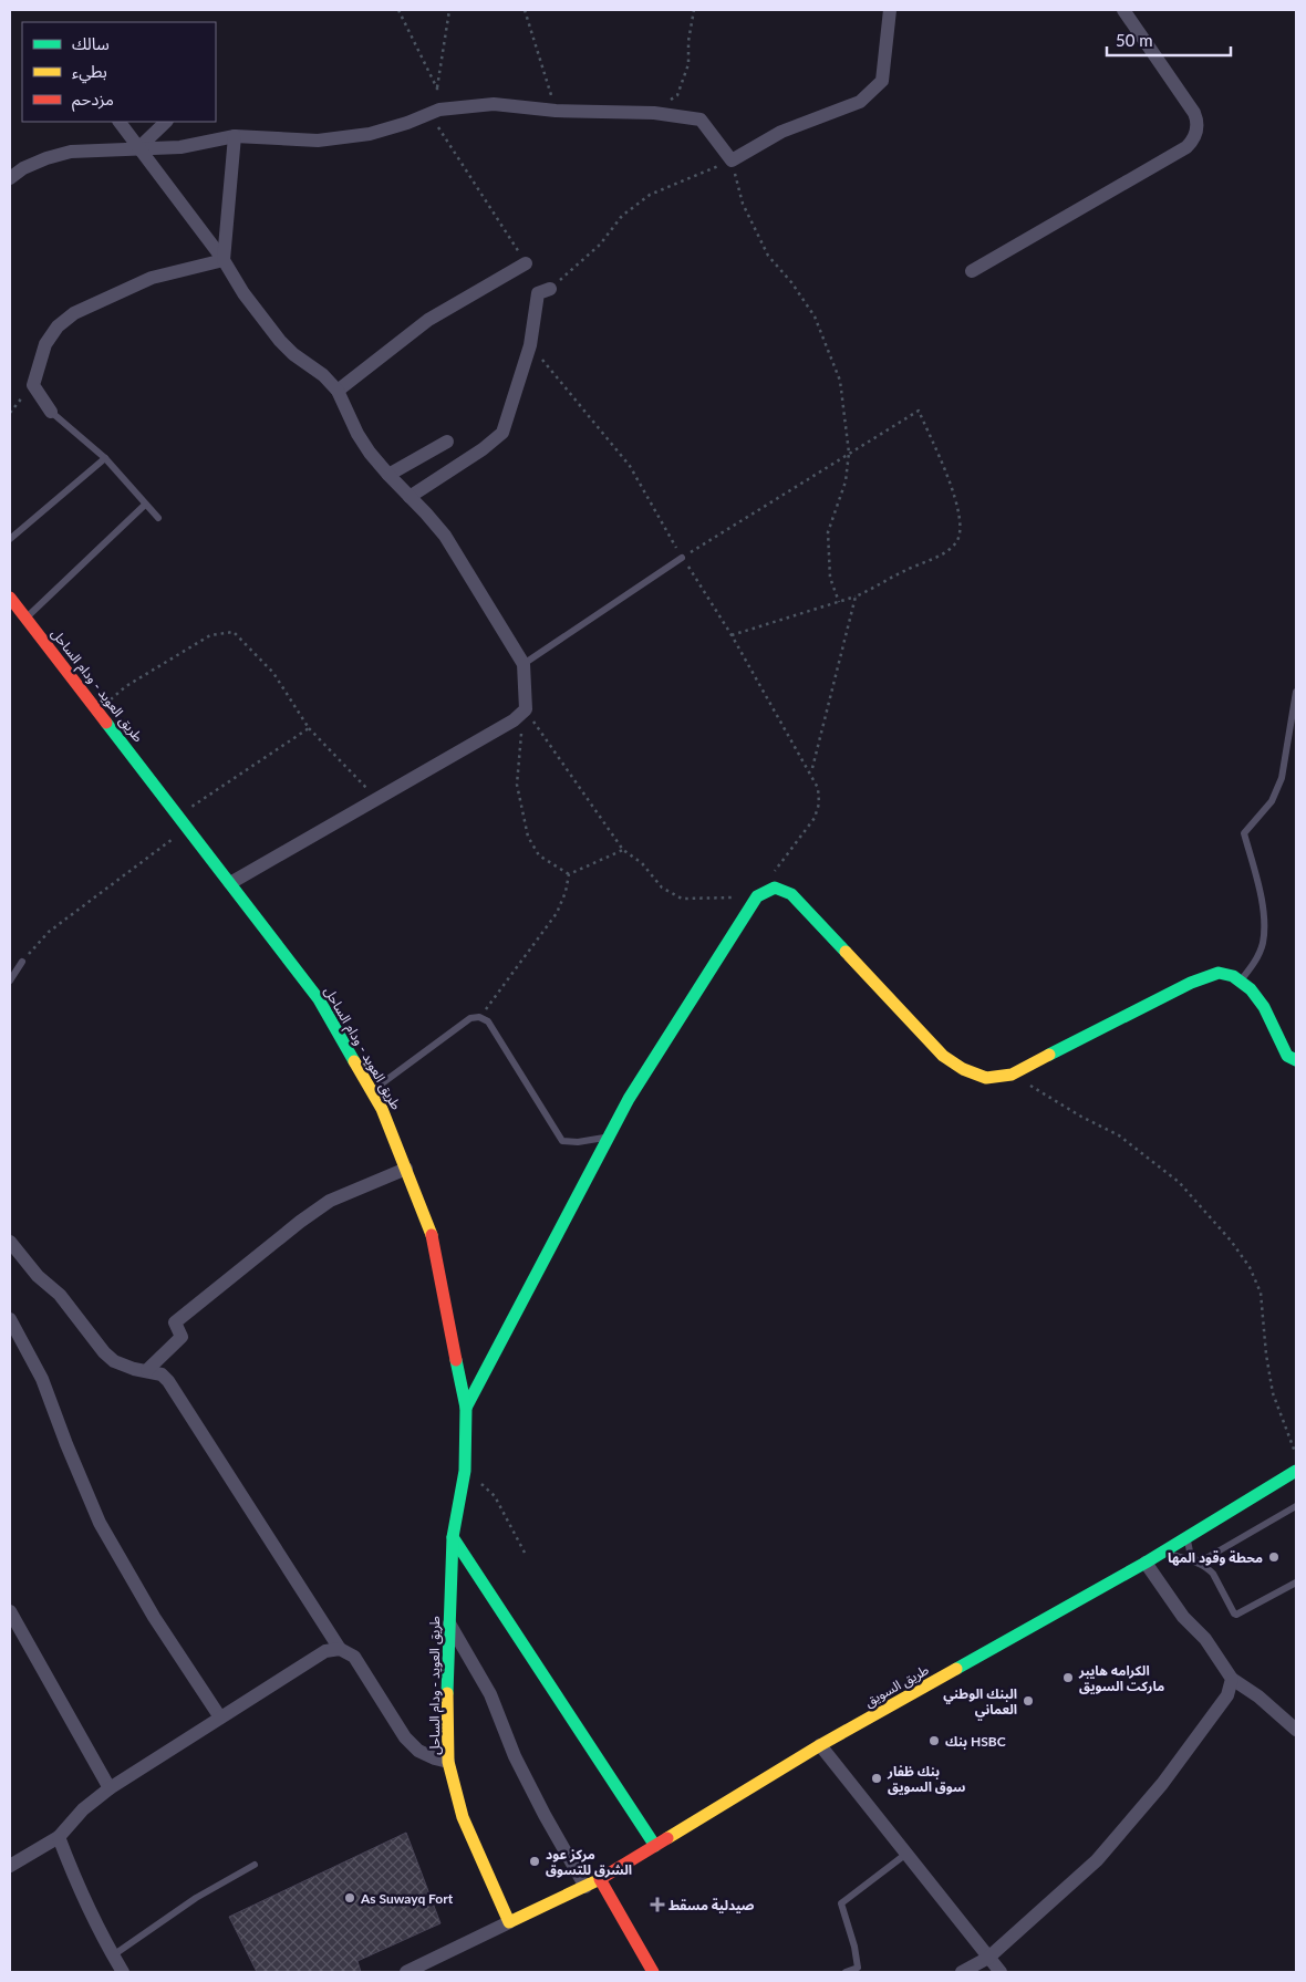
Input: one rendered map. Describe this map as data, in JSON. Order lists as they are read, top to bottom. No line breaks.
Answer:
{"streets":{"main road":["طريق العويد - ودام الساحل","طريق السويق"]},"crossings":[["طريق العويد - ودام الساحل","طريق السويق"]],"places":{"other":["محطة وقود المها","الكرامه هايبر ماركت السويق","البنك الوطني العماني","بنك HSBC","بنك ظفار سوق السويق","مركز عود الشرق للتسوق","As Suwayq Fort"],"health":["صيدلية مسقط"]},"legend":["سالك","بطيء","مزدحم"],"scale_bar":"50 m"}
